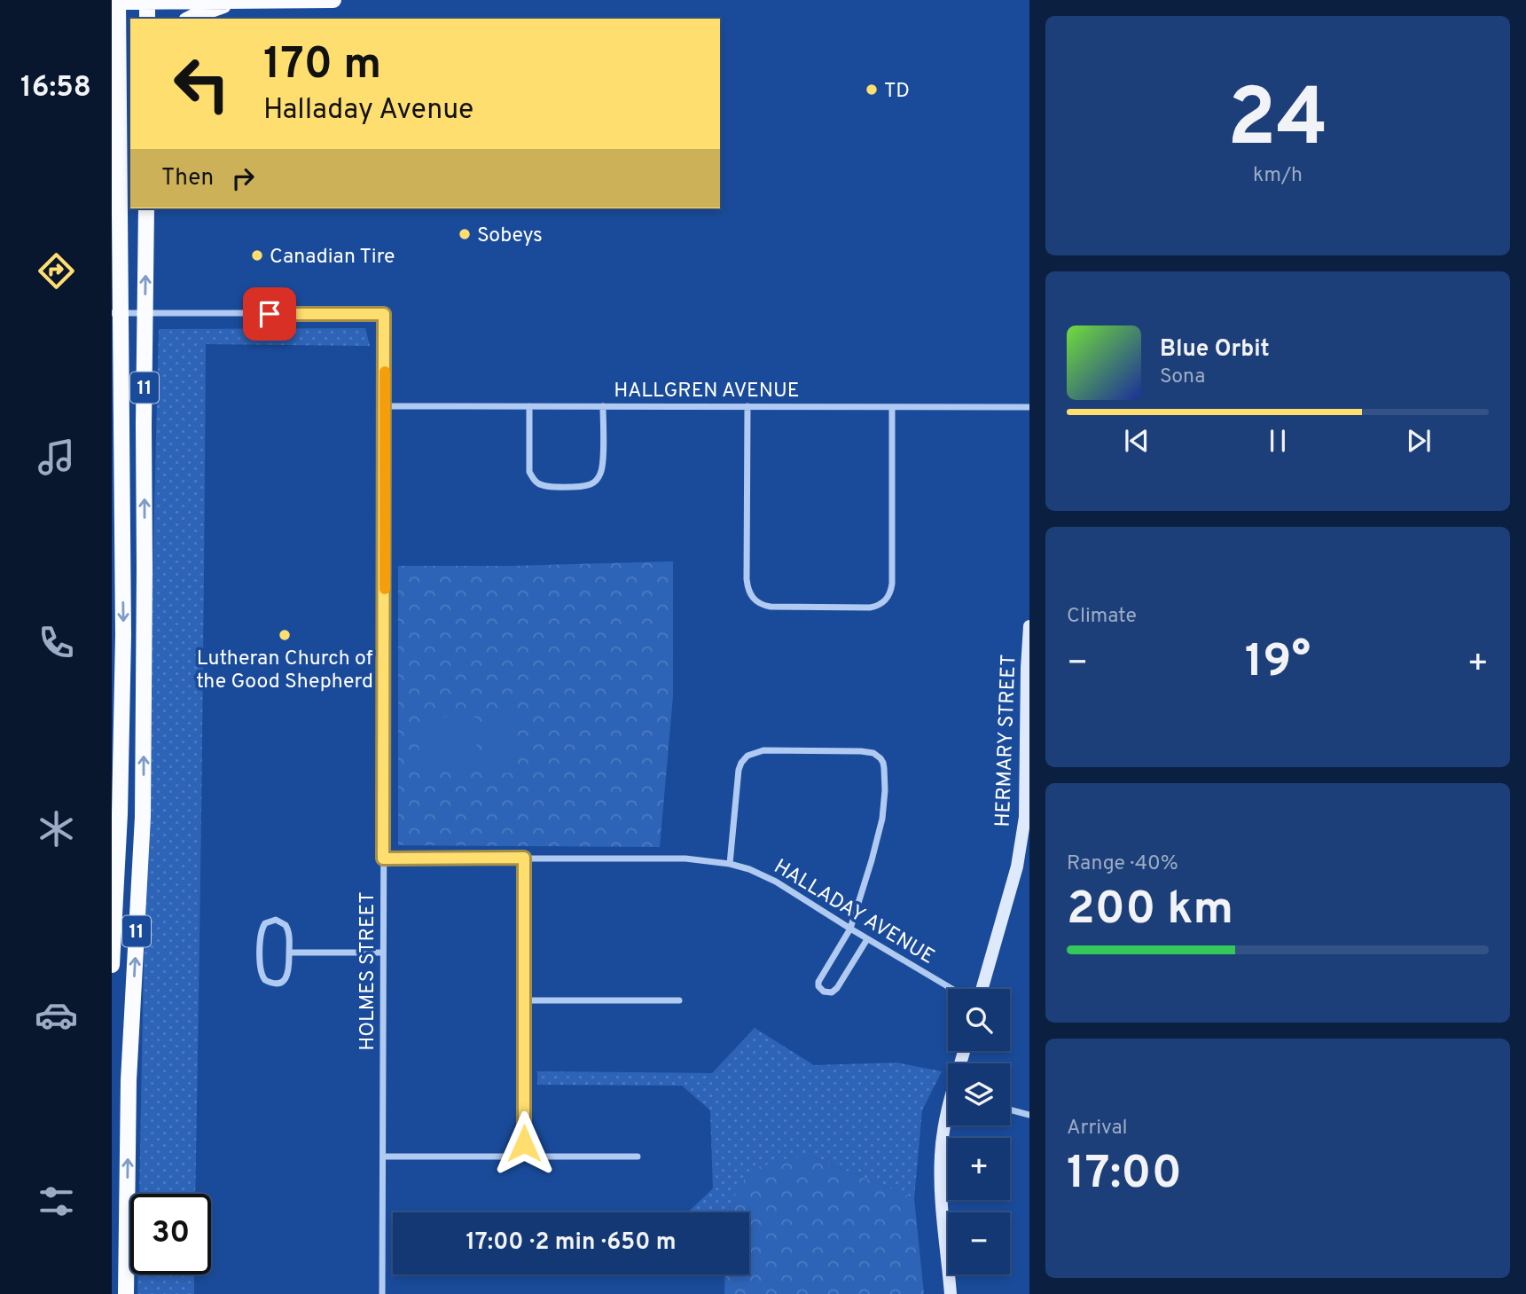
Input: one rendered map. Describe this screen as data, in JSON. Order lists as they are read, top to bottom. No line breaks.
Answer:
{"streets":{"main road":["11"],"street":["HALLGREN AVENUE","HERMARY STREET","HALLADAY AVENUE","HOLMES STREET"]},"crossings":[["11","HOLMES STREET"],["HALLGREN AVENUE","HOLMES STREET"],["HALLADAY AVENUE","HOLMES STREET"]],"places":["TD","Sobeys","Canadian Tire","Lutheran Church of the Good Shepherd"],"page":{"tabs":"16:58","tile":[["24","km/h"],"Climate",["Range · 40%","200 km"],["Arrival","17:00"]],"turn":["170 m","Halladay Avenue"],"then":"Then","song":["Blue Orbit","Sona"],"heat":["−","19°","+"],"map_buttons":["+","−"],"limit":"30","trip":"17:00 · 2 min · 650 m"}}
